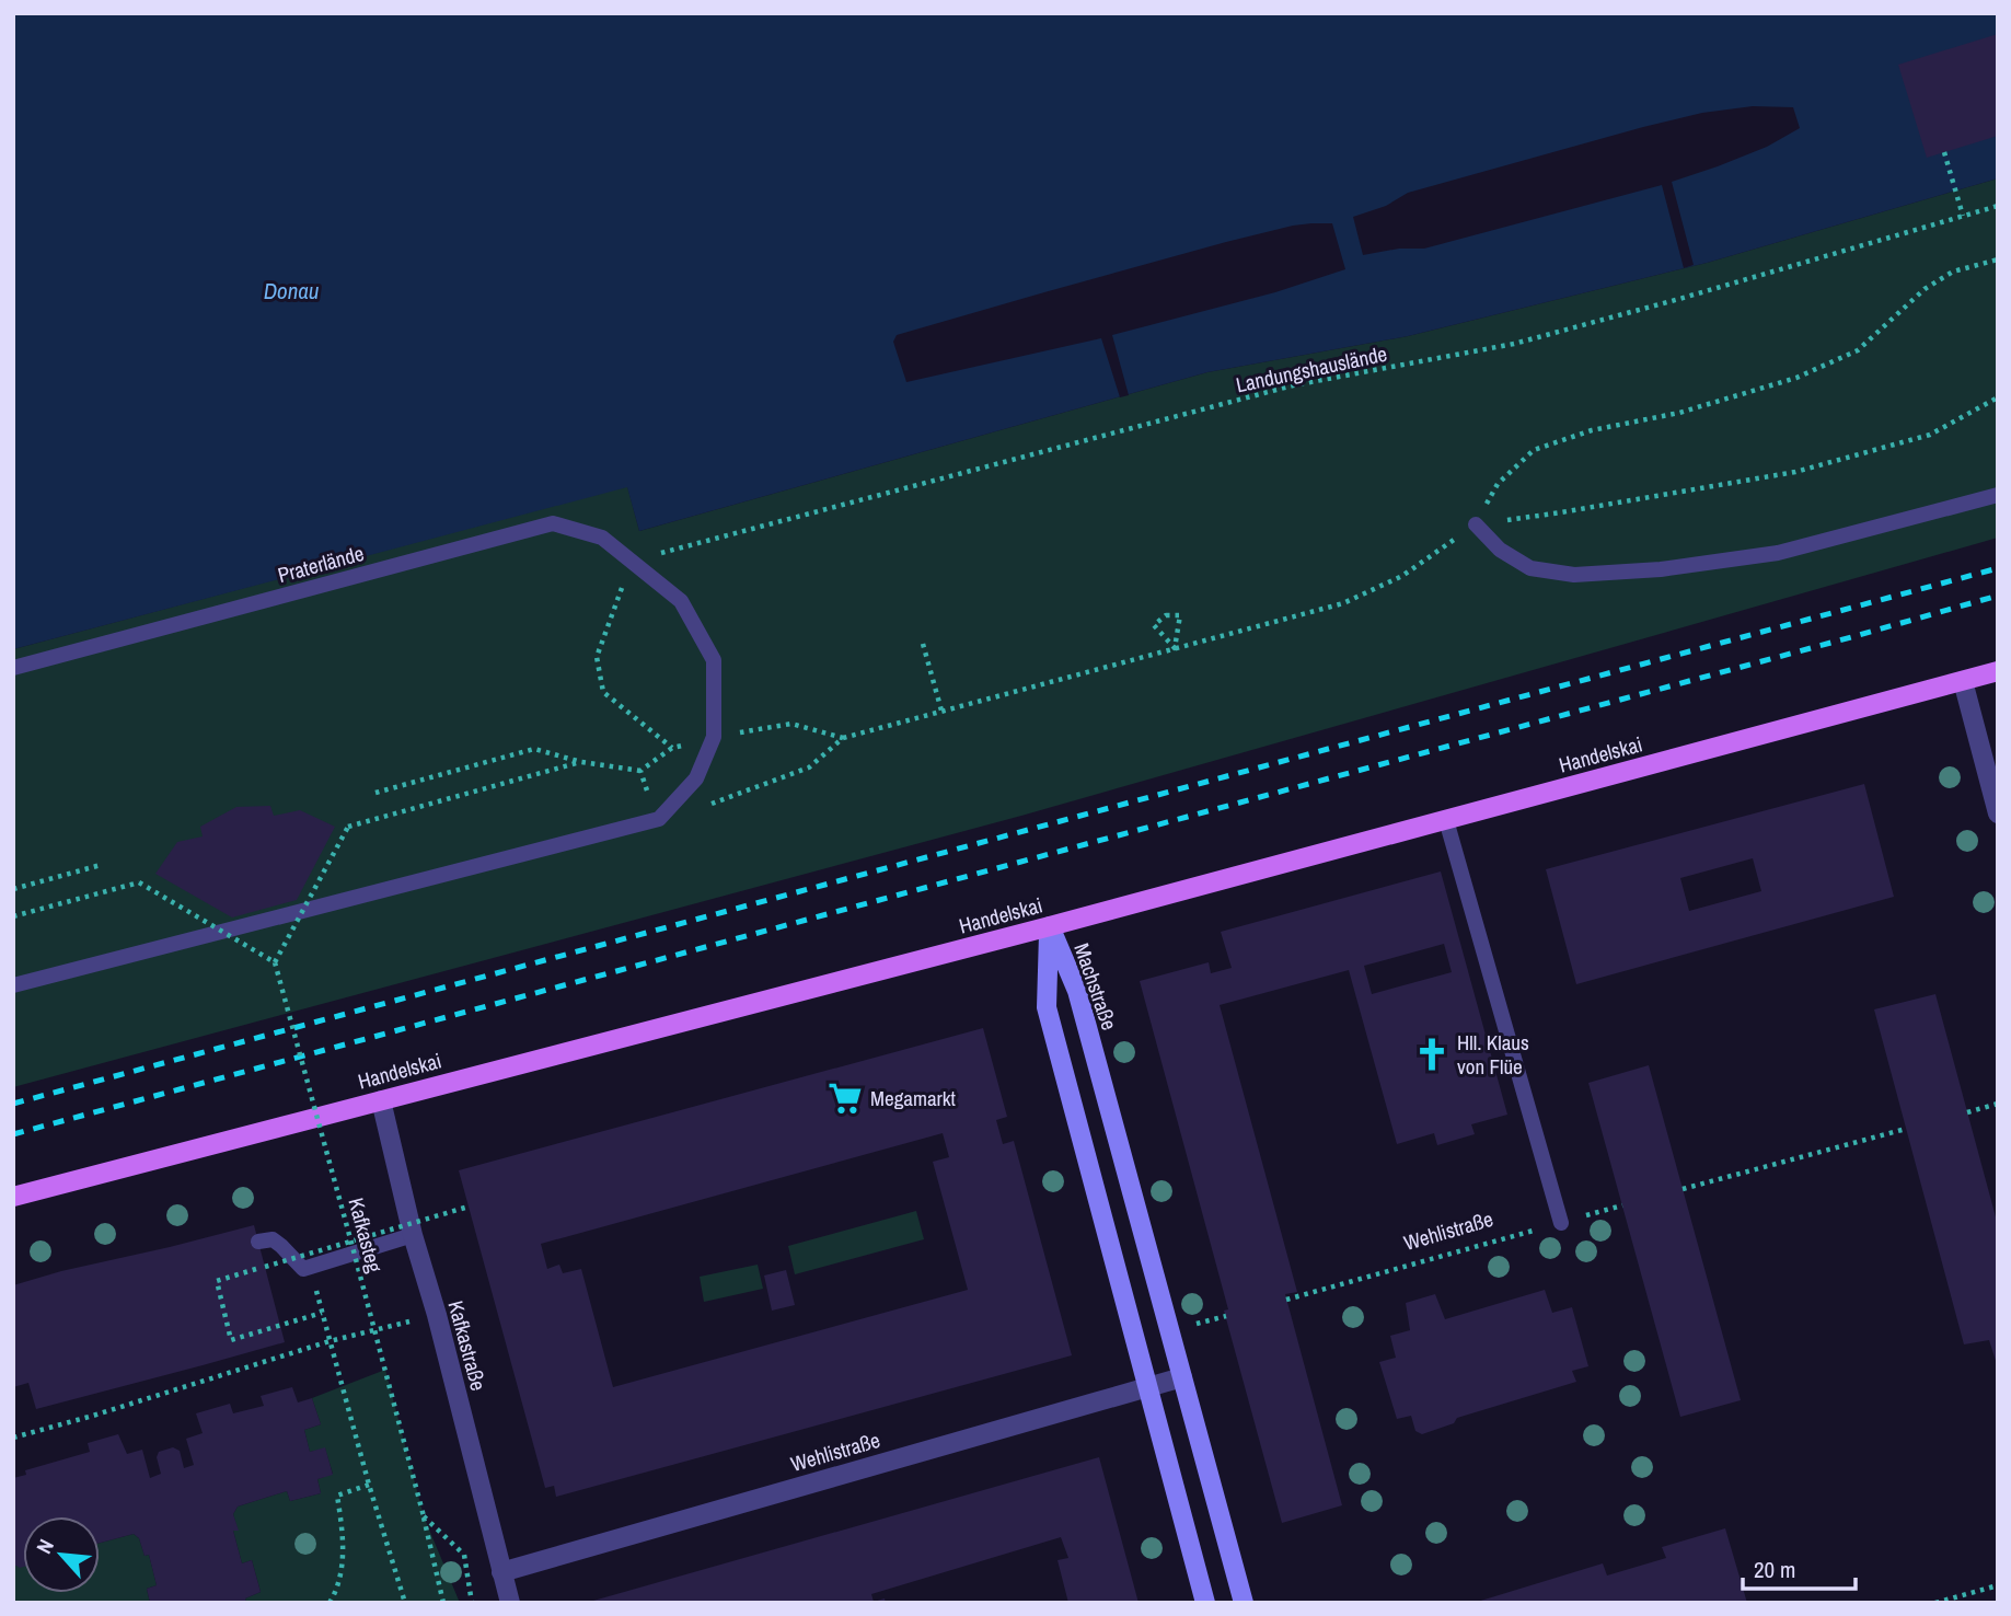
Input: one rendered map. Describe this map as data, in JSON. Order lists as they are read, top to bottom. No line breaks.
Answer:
{"streets":{"main road":["Handelskai","Machstraße"],"street":["Wehlistraße","Kafkastraße"],"lane":["Praterlände"],"path":["Landungshauslände","Kafkasteg"]},"crossings":[["Landungshauslände","Praterlände"],["Handelskai","Machstraße"],["Handelskai","Kafkastraße"],["Machstraße","Wehlistraße"],["Wehlistraße","Kafkastraße"]],"water":["Donau"],"places":{"church":["Hll. Klaus von Flüe"],"supermarket":["Megamarkt"]},"scale_bar":"20 m","north":"top left"}
